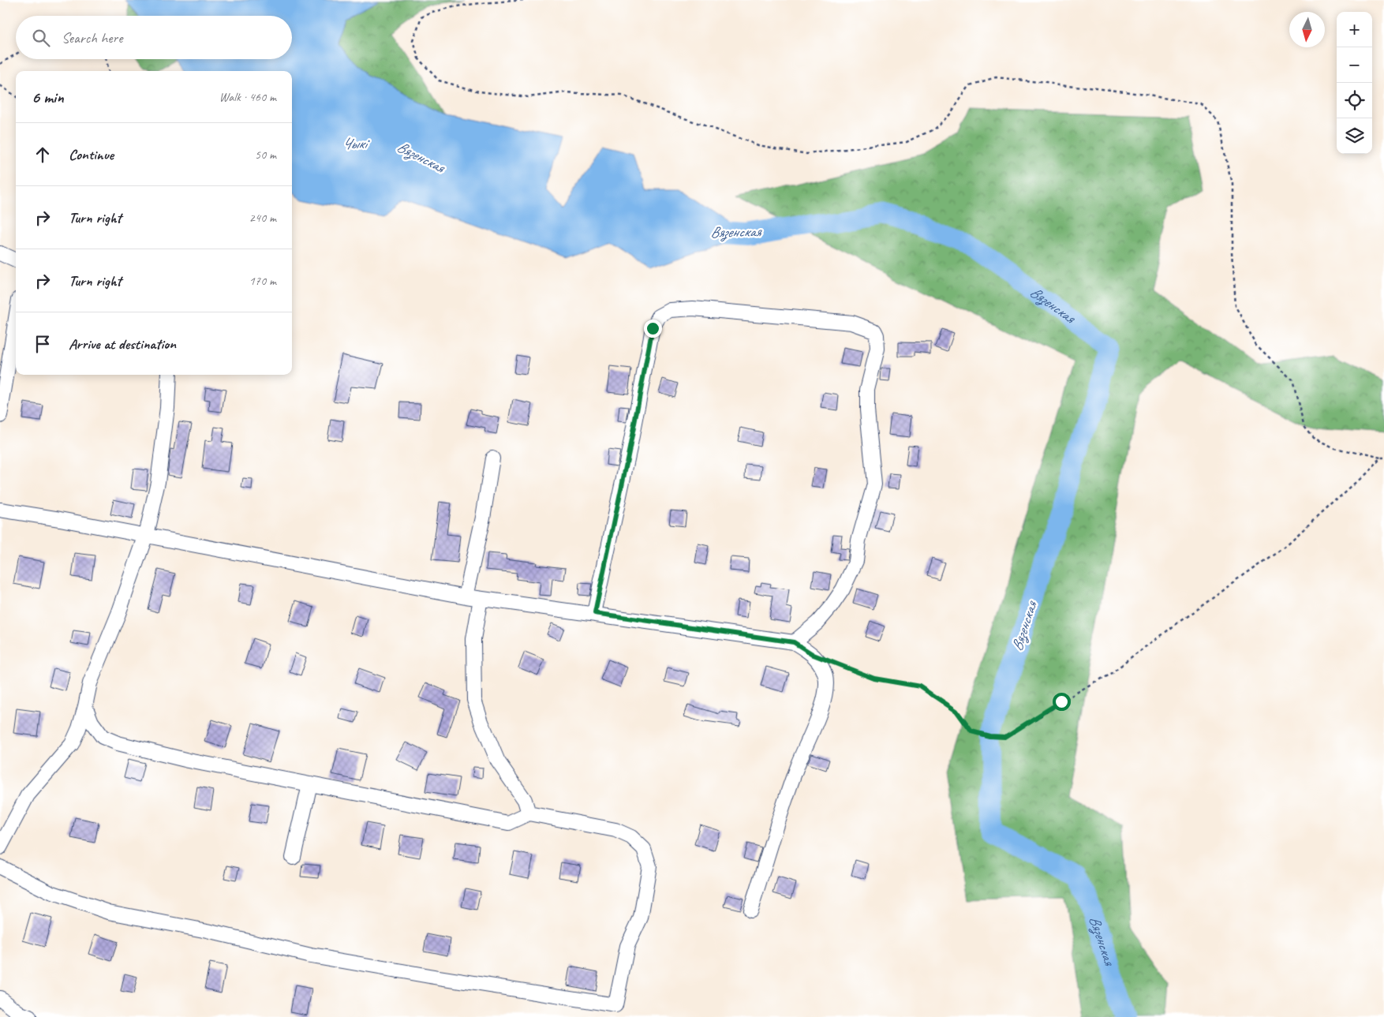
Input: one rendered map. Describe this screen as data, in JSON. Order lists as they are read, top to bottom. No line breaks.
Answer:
{"water":["Чыкі","Вязенская"],"north":"bottom","page":{"map_buttons":["+","−"],"search":"Search here","heading":["6 min","Walk · 460 m"],"list":[["Continue","50 m"],["Turn right","240 m"],["Turn right","170 m"],"Arrive at destination"]}}
